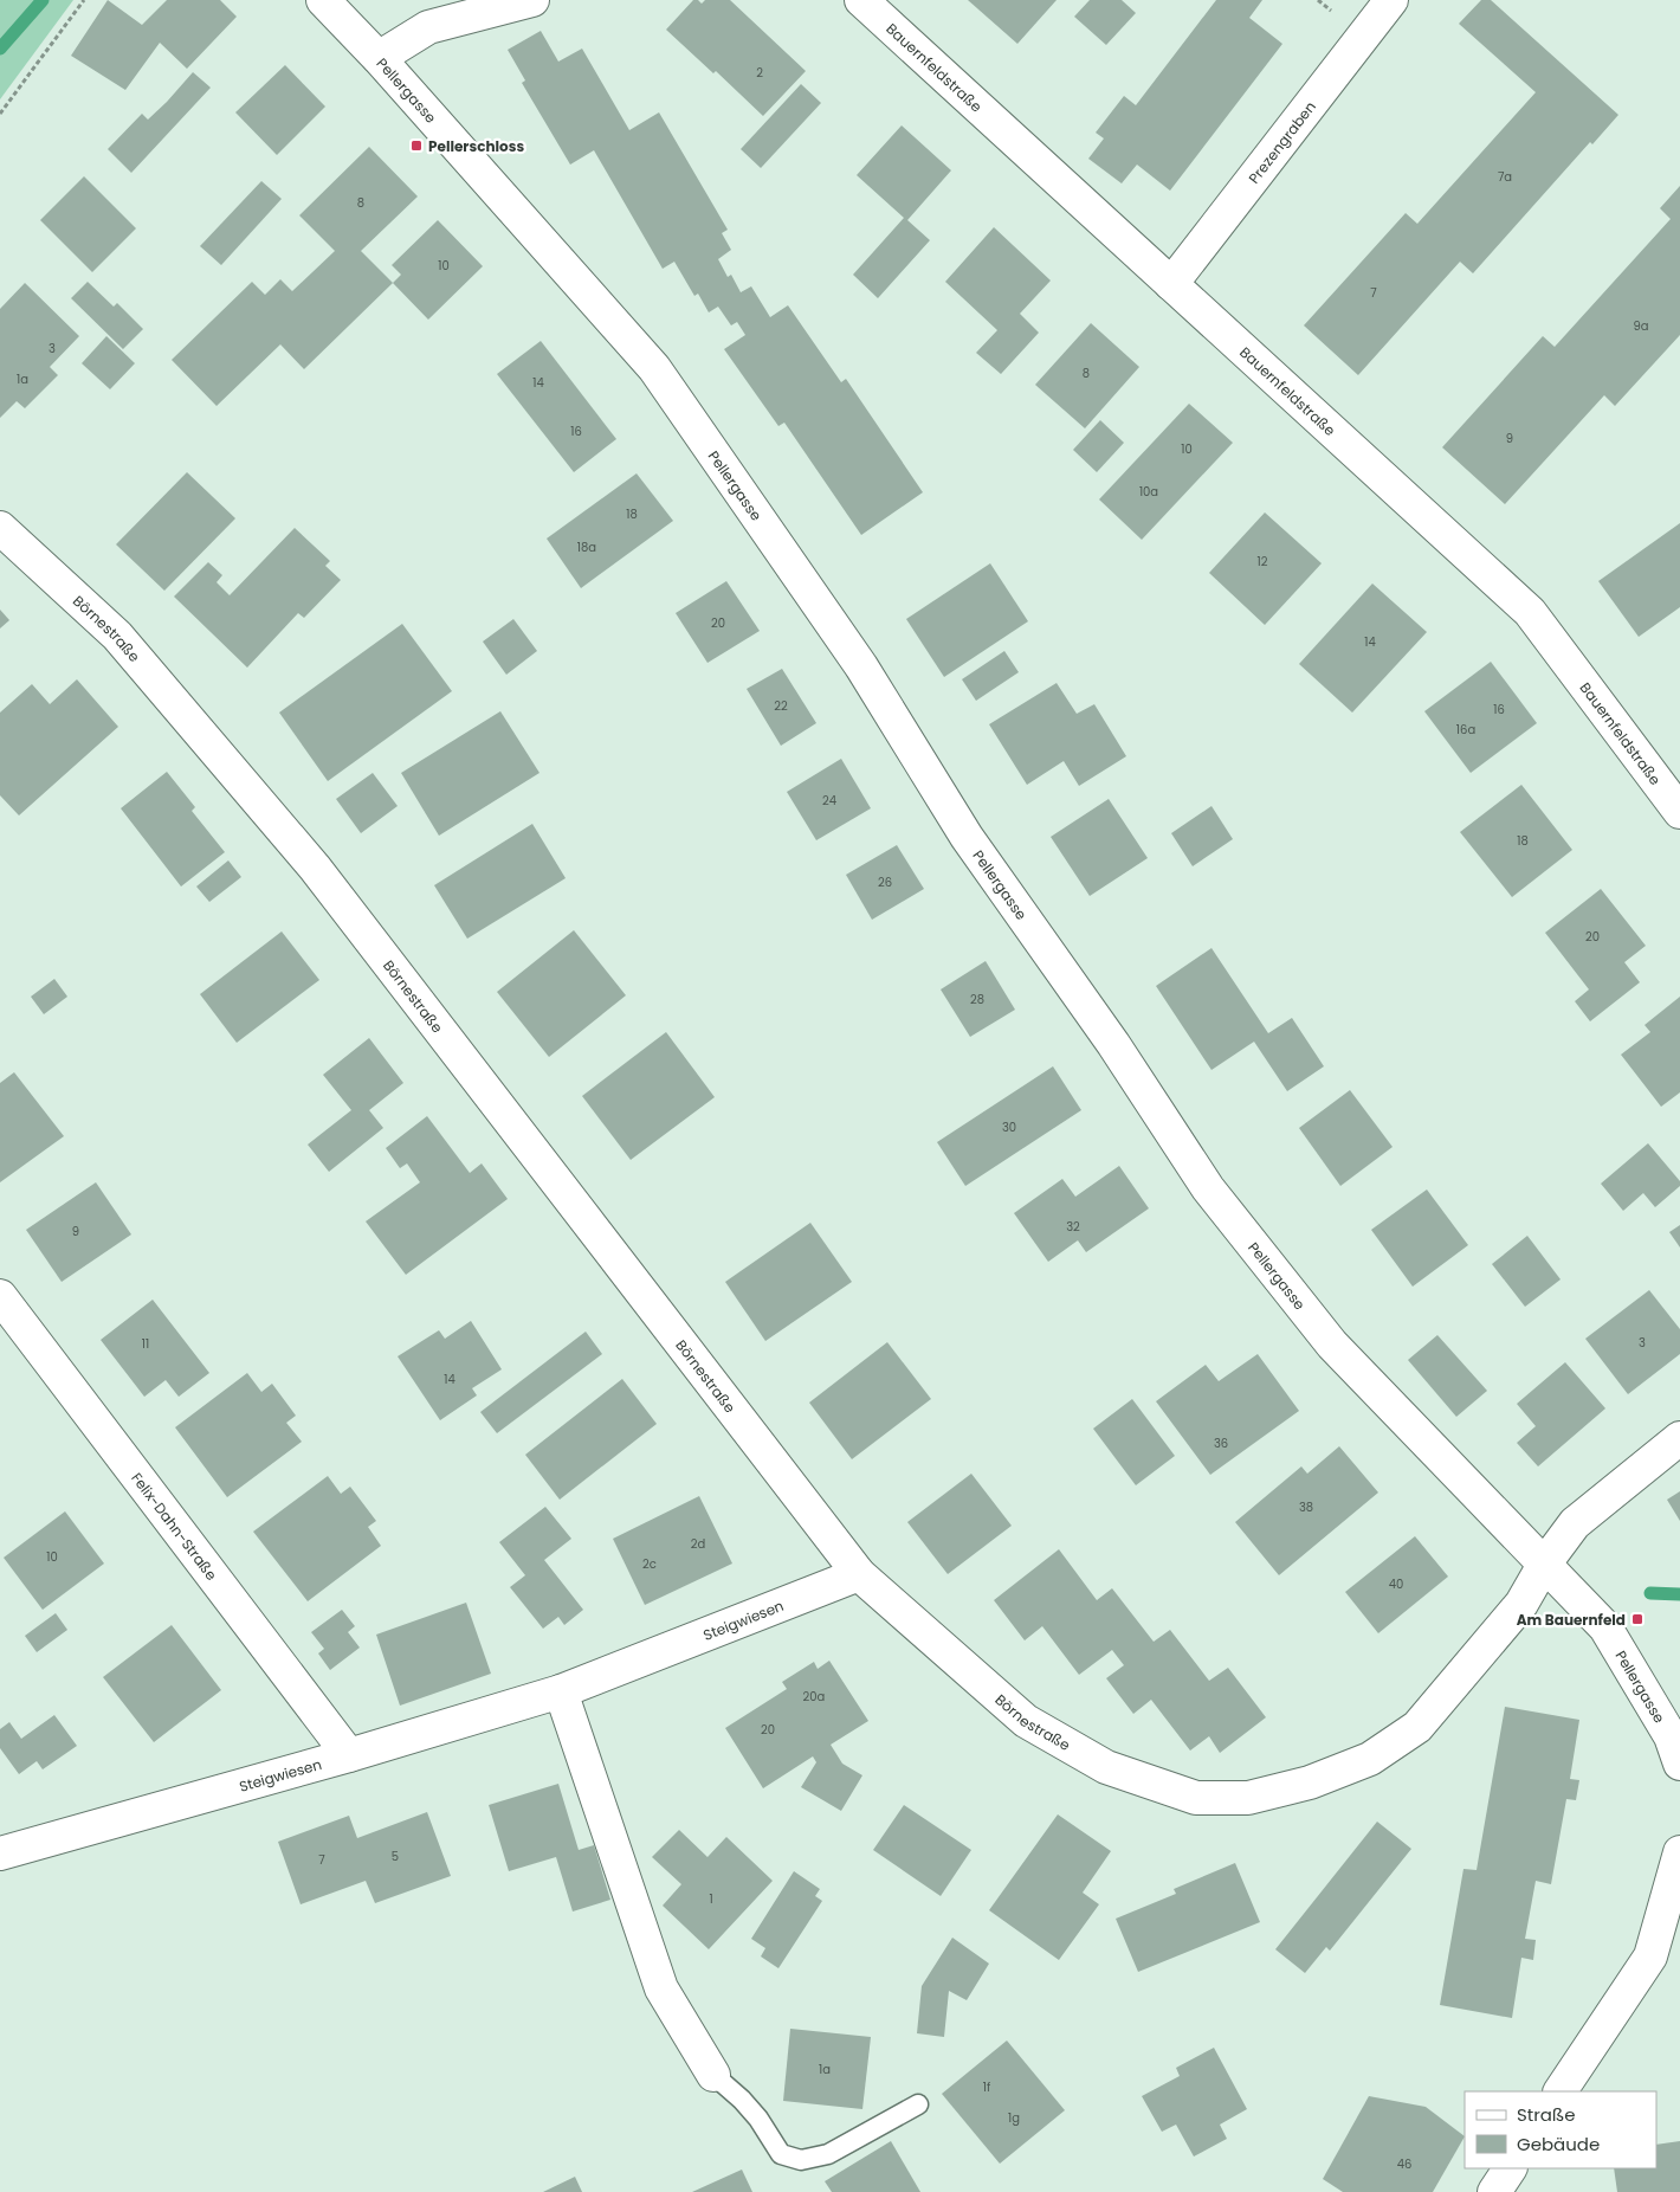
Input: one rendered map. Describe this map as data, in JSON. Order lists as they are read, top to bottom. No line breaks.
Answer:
{"streets":{"street":["Bauernfeldstraße","Pellergasse","Prezengraben","Börnestraße","Felix-Dahn-Straße","Steigwiesen"]},"crossings":[["Bauernfeldstraße","Prezengraben"],["Pellergasse","Börnestraße"],["Börnestraße","Steigwiesen"],["Felix-Dahn-Straße","Steigwiesen"]],"places":{"transit":["Pellerschloss","Am Bauernfeld"]},"house_numbers":["2","7a","8","10","7","9a","3","8","1a","14","16","9","10","10a","18","18a","12","20","14","22","16","16a","24","18","26","20","28","30","32","9","3","11","14","36","38","2d","10","2c","40","20a","20","5","7","1","1a","1f","1g","46"],"legend":["Straße","Gebäude"]}
